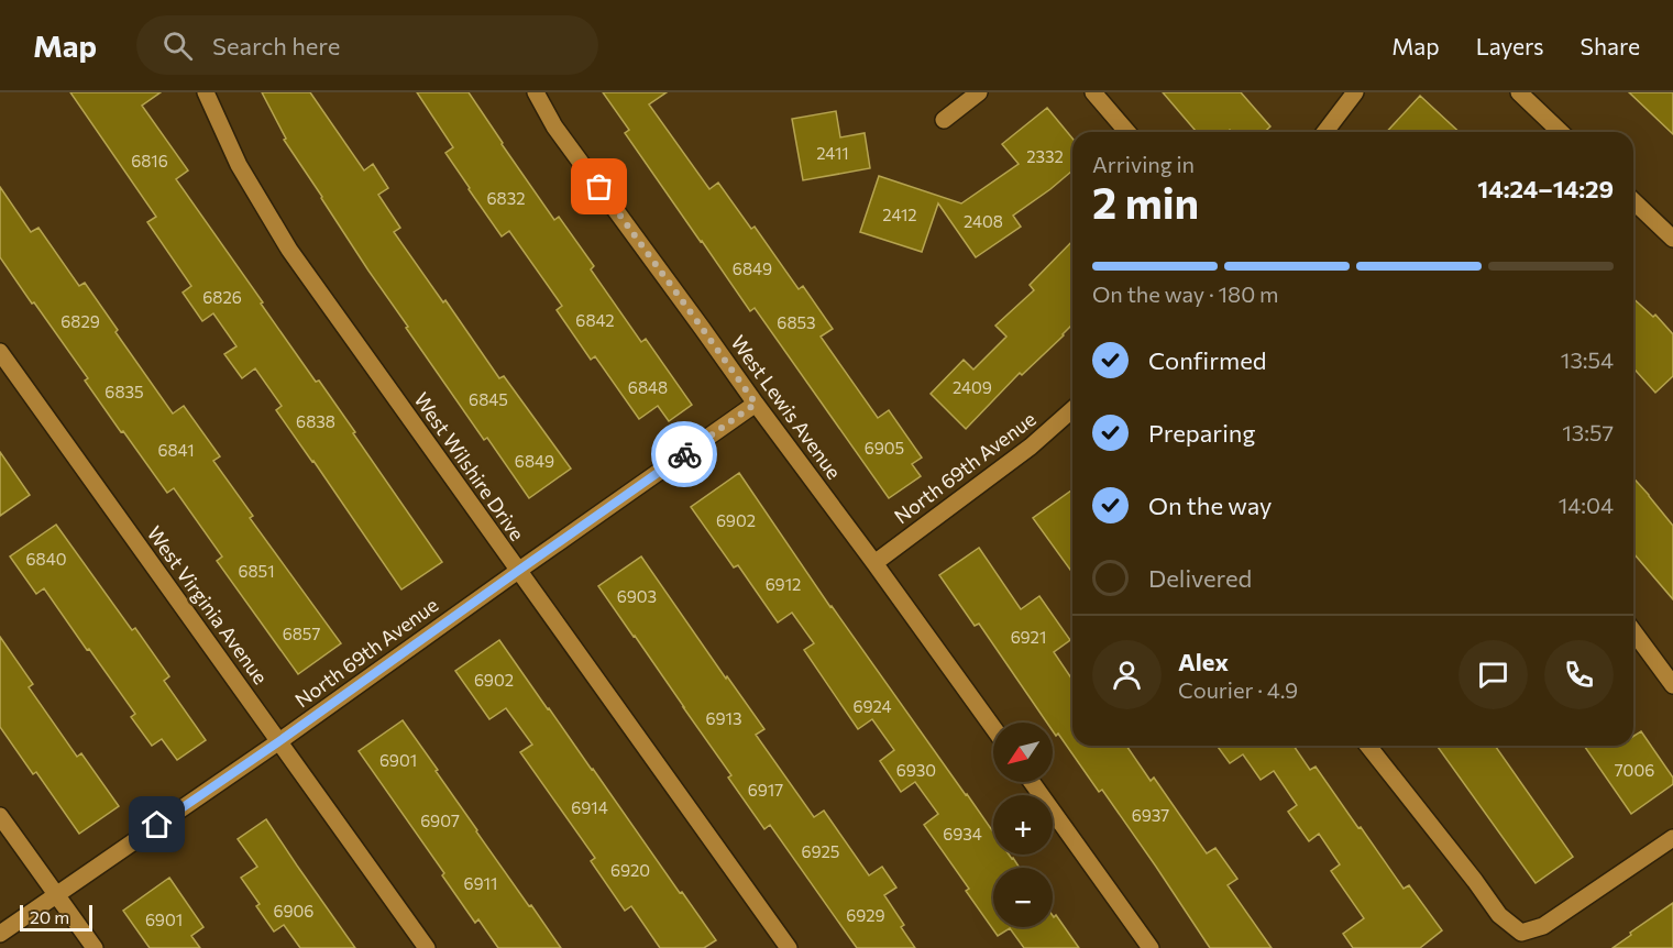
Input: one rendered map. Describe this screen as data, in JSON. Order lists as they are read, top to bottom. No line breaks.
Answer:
{"streets":{"street":["West Lewis Avenue","West Wilshire Drive","North 69th Avenue","West Virginia Avenue"]},"crossings":[["West Lewis Avenue","North 69th Avenue"],["West Wilshire Drive","North 69th Avenue"],["North 69th Avenue","West Virginia Avenue"]],"house_numbers":["2411","2332","6816","6832","2412","2408","6849","6826","6842","6829","6853","6848","2409","6835","6845","6838","6905","6841","6849","6902","6840","6851","6912","6903","6857","6921","6902","6924","6913","6901","6930","7006","6917","6914","6937","6907","6934","6925","6920","6911","6906","6929","6901"],"scale_bar":"20 m","north":"bottom left","page":{"header":"Map","search":"Search here","nav":["Map","Layers","Share"],"heading":["2 min","Arriving in","14:24–14:29"],"panel":["Alex","Courier · 4.9"],"bar":"On the way · 180 m","list":[["Confirmed","13:54"],["Preparing","13:57"],["On the way","14:04"],"Delivered"],"map_buttons":["+","−"],"scale":"20 m"}}
